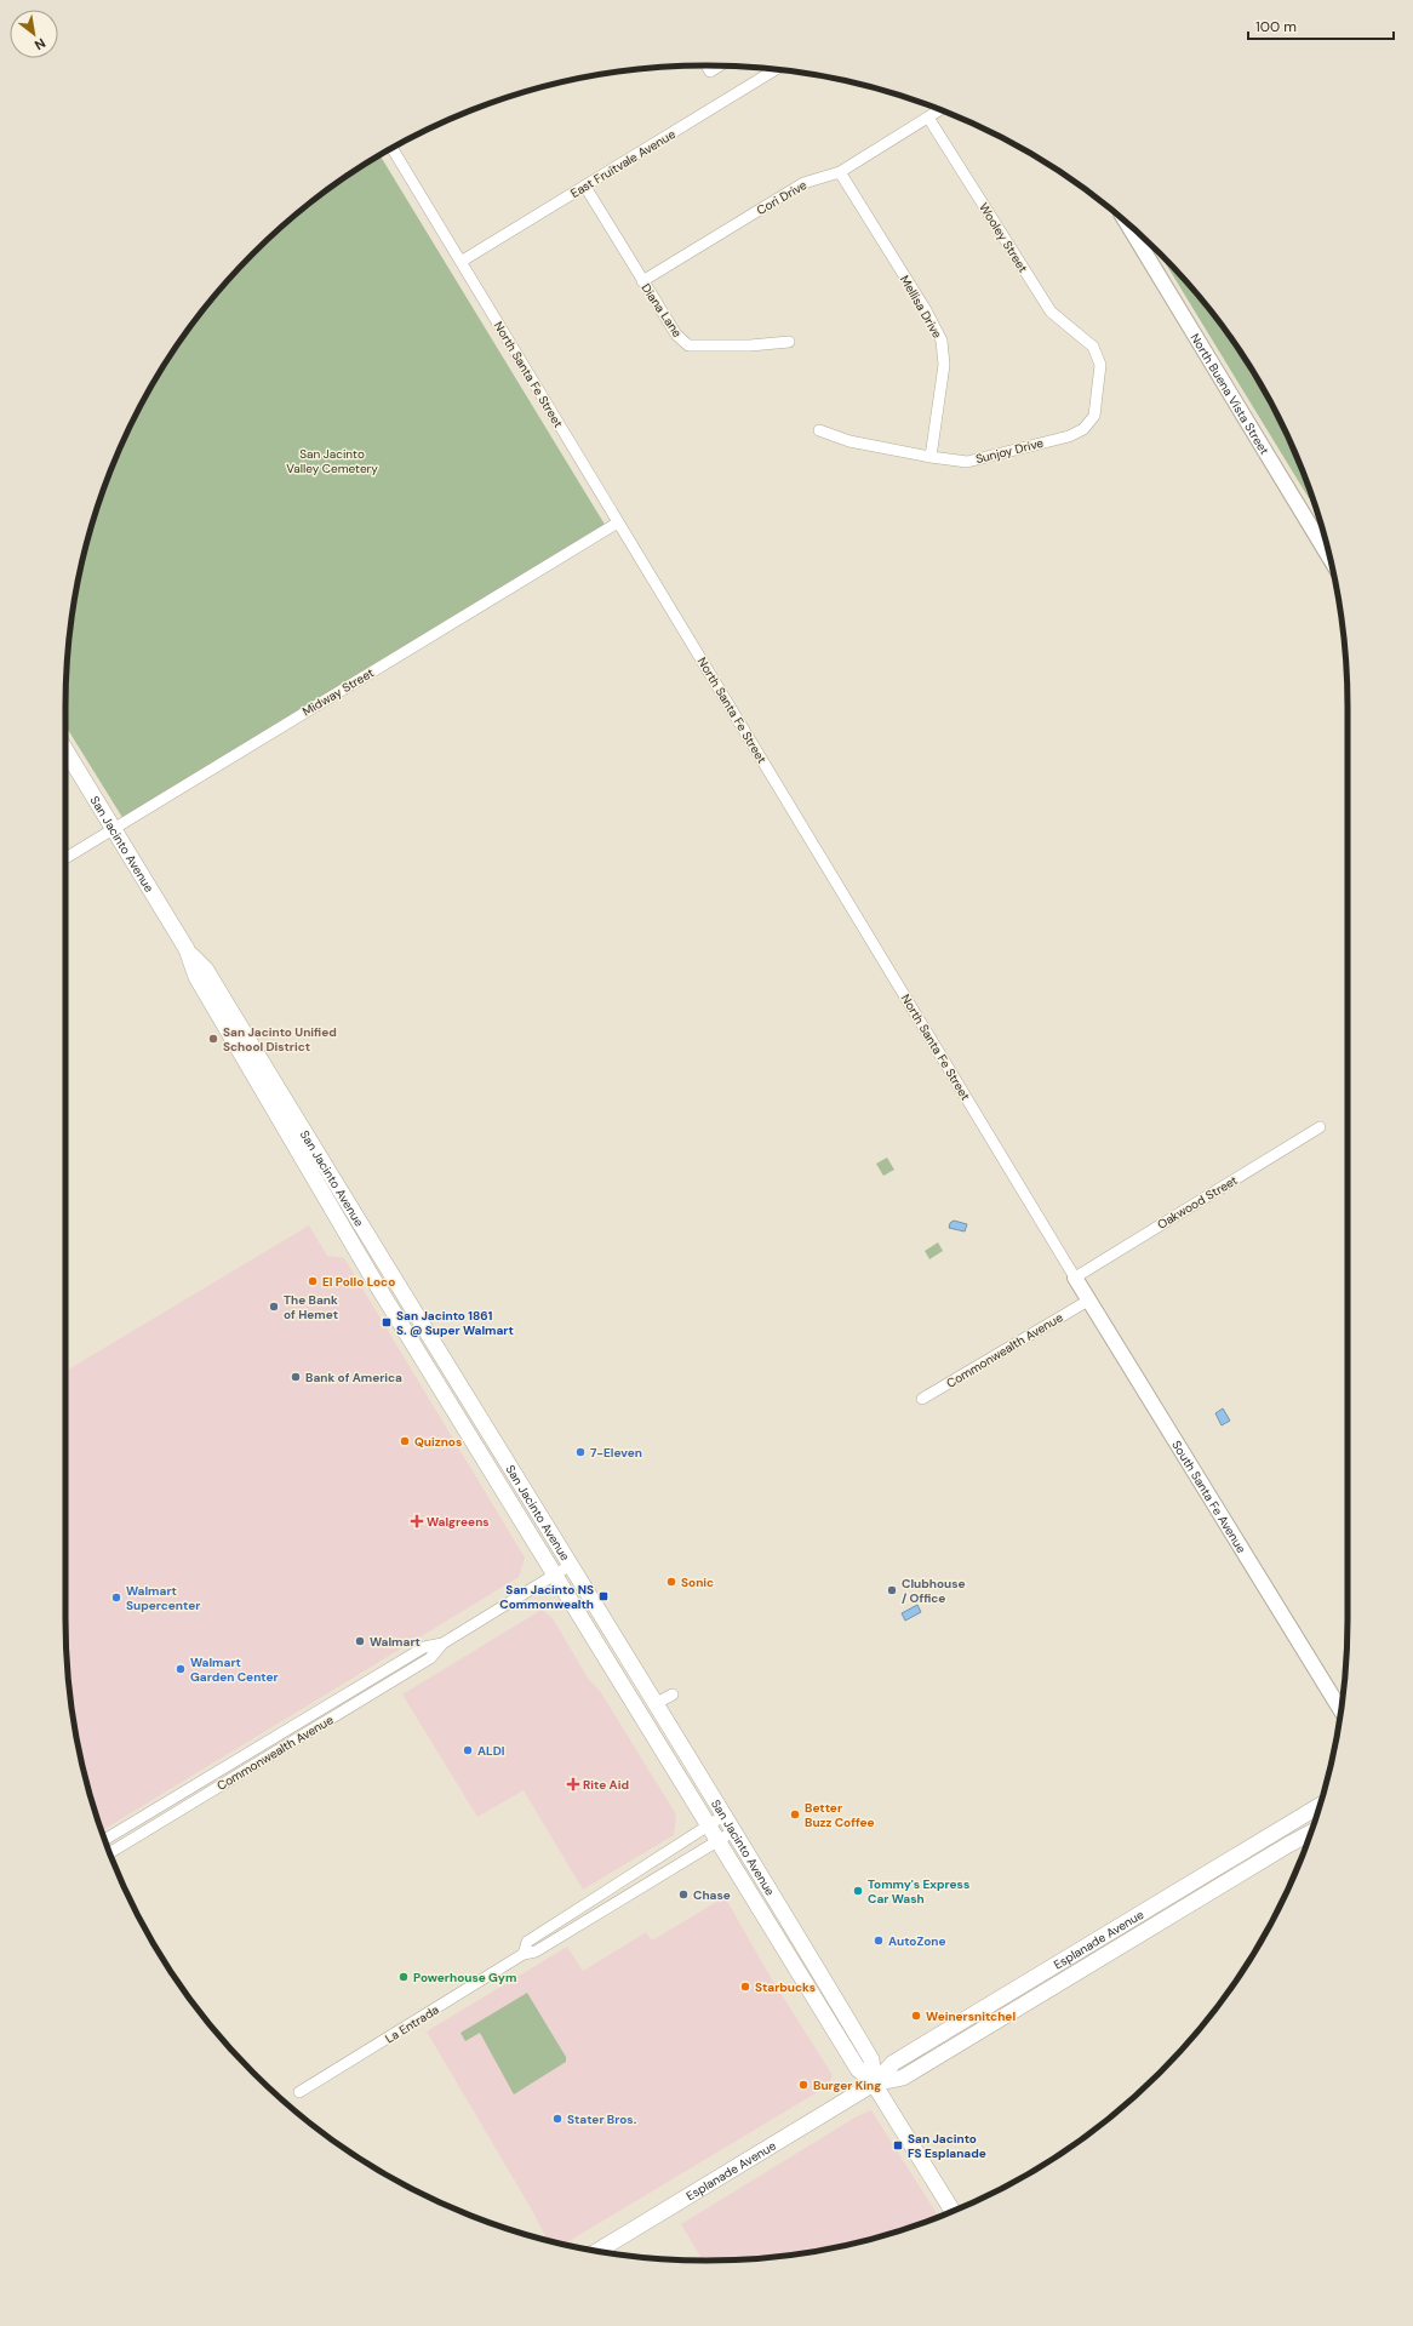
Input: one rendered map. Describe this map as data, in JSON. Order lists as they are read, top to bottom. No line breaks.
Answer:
{"streets":{"main road":["San Jacinto Avenue","Esplanade Avenue"],"street":["East Fruitvale Avenue","Cori Drive","Wooley Street","Mellisa Drive","Diana Lane","North Santa Fe Street","North Buena Vista Street","Sunjoy Drive","Midway Street","Oakwood Street","Commonwealth Avenue","South Santa Fe Avenue","La Entrada"]},"crossings":[["East Fruitvale Avenue","Diana Lane"],["East Fruitvale Avenue","North Santa Fe Street"],["Cori Drive","Wooley Street"],["Cori Drive","Mellisa Drive"],["Cori Drive","Diana Lane"],["Wooley Street","Sunjoy Drive"],["Mellisa Drive","Sunjoy Drive"],["North Santa Fe Street","Midway Street"],["North Santa Fe Street","Oakwood Street"],["North Santa Fe Street","South Santa Fe Avenue"],["Midway Street","San Jacinto Avenue"],["San Jacinto Avenue","Commonwealth Avenue"],["San Jacinto Avenue","Esplanade Avenue"],["San Jacinto Avenue","La Entrada"],["Oakwood Street","South Santa Fe Avenue"],["Commonwealth Avenue","South Santa Fe Avenue"]],"parks":["San Jacinto Valley Cemetery"],"places":{"other":["San Jacinto Unified School District","El Pollo Loco","The Bank of Hemet","Bank of America","Quiznos","7-Eleven","Sonic","Clubhouse / Office","Walmart Supercenter","Walmart","Walmart Garden Center","ALDI","Better Buzz Coffee","Tommy's Express Car Wash","Chase","AutoZone","Powerhouse Gym","Starbucks","Weinersnitchel","Burger King","Stater Bros."],"transit":["San Jacinto 1861 S. @ Super Walmart","San Jacinto NS Commonwealth","San Jacinto FS Esplanade"],"health":["Walgreens","Rite Aid"]},"scale_bar":"100 m","north":"bottom right"}
